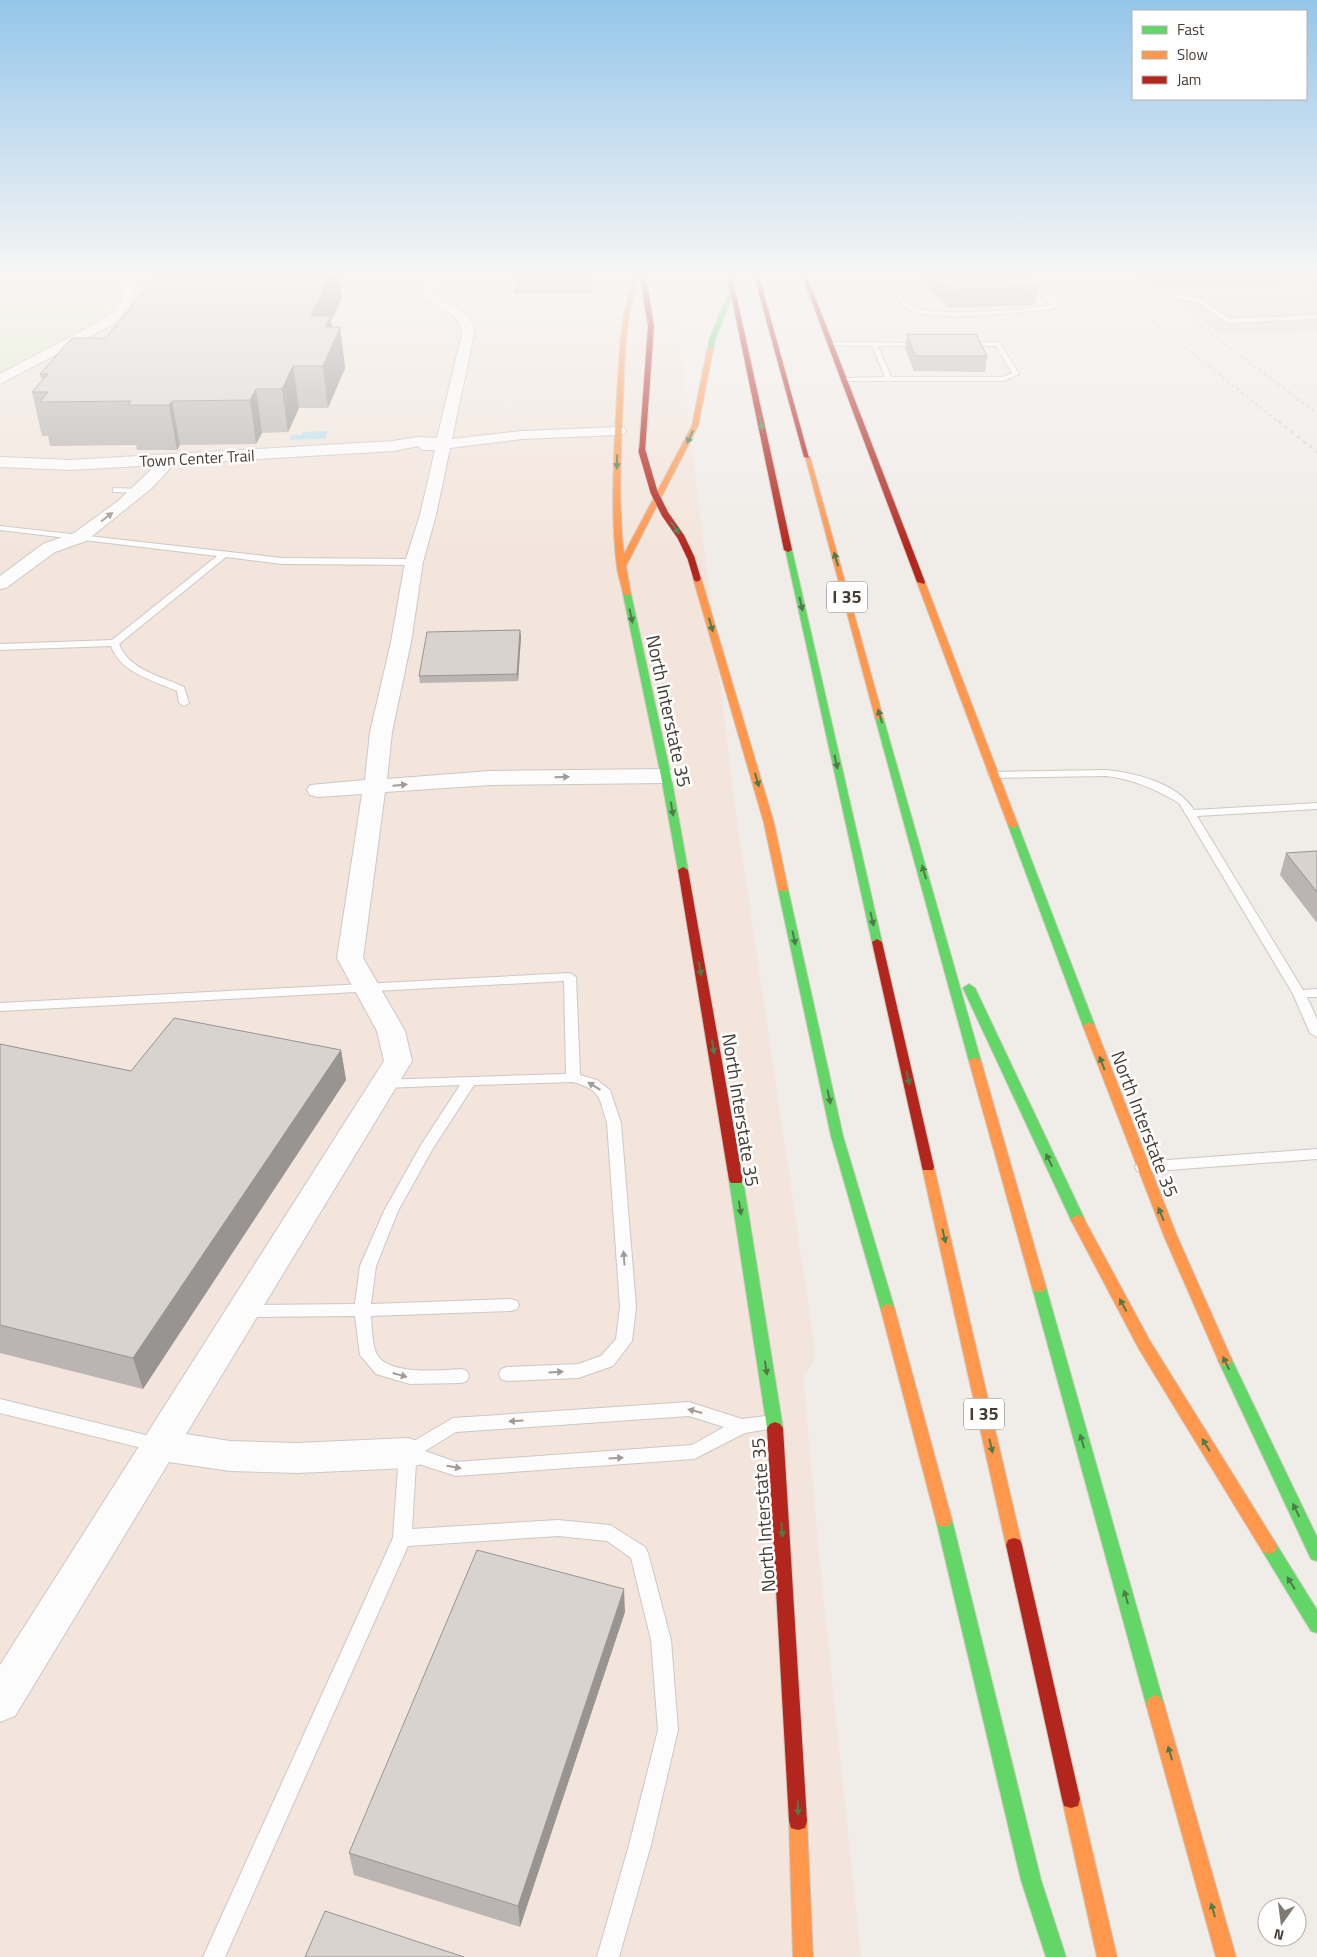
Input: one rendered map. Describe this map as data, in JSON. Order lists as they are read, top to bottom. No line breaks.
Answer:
{"streets":{"main road":["I 35","North Interstate 35"],"street":["Town Center Trail"]},"crossings":[["Town Center Trail","North Interstate 35"]],"legend":["Fast","Slow","Jam"],"north":"bottom"}
